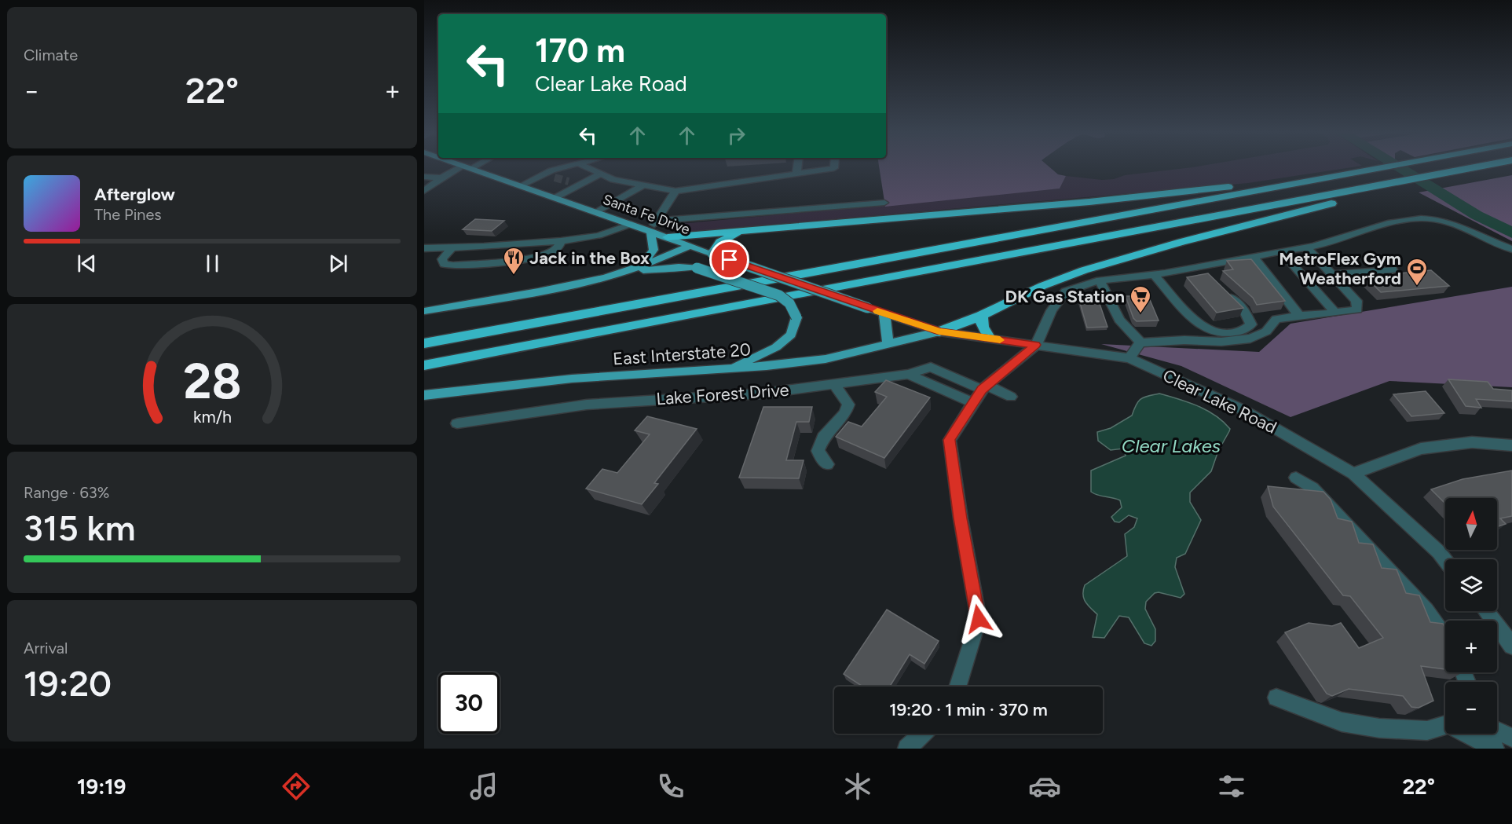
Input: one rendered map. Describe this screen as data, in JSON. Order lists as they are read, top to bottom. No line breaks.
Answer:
{"streets":{"main road":["Santa Fe Drive","East Interstate 20"],"street":["Lake Forest Drive","Clear Lake Road"]},"crossings":[["Santa Fe Drive","East Interstate 20"],["Santa Fe Drive","Clear Lake Road"],["East Interstate 20","Clear Lake Road"]],"water":["Clear Lakes"],"places":{"restaurant":["Jack in the Box"],"sports":["MetroFlex Gym Weatherford"],"supermarket":["DK Gas Station"]},"north":"top","page":{"tile":["Climate",["Range · 63%","315 km"],["Arrival","19:20"]],"turn":["170 m","Clear Lake Road"],"heat":["−","22°","+"],"song":["Afterglow","The Pines"],"map_buttons":["+","−"],"limit":"30","trip":"19:20 · 1 min · 370 m","tabs":["19:19","22°"],"gauge":["28","km/h"]}}
